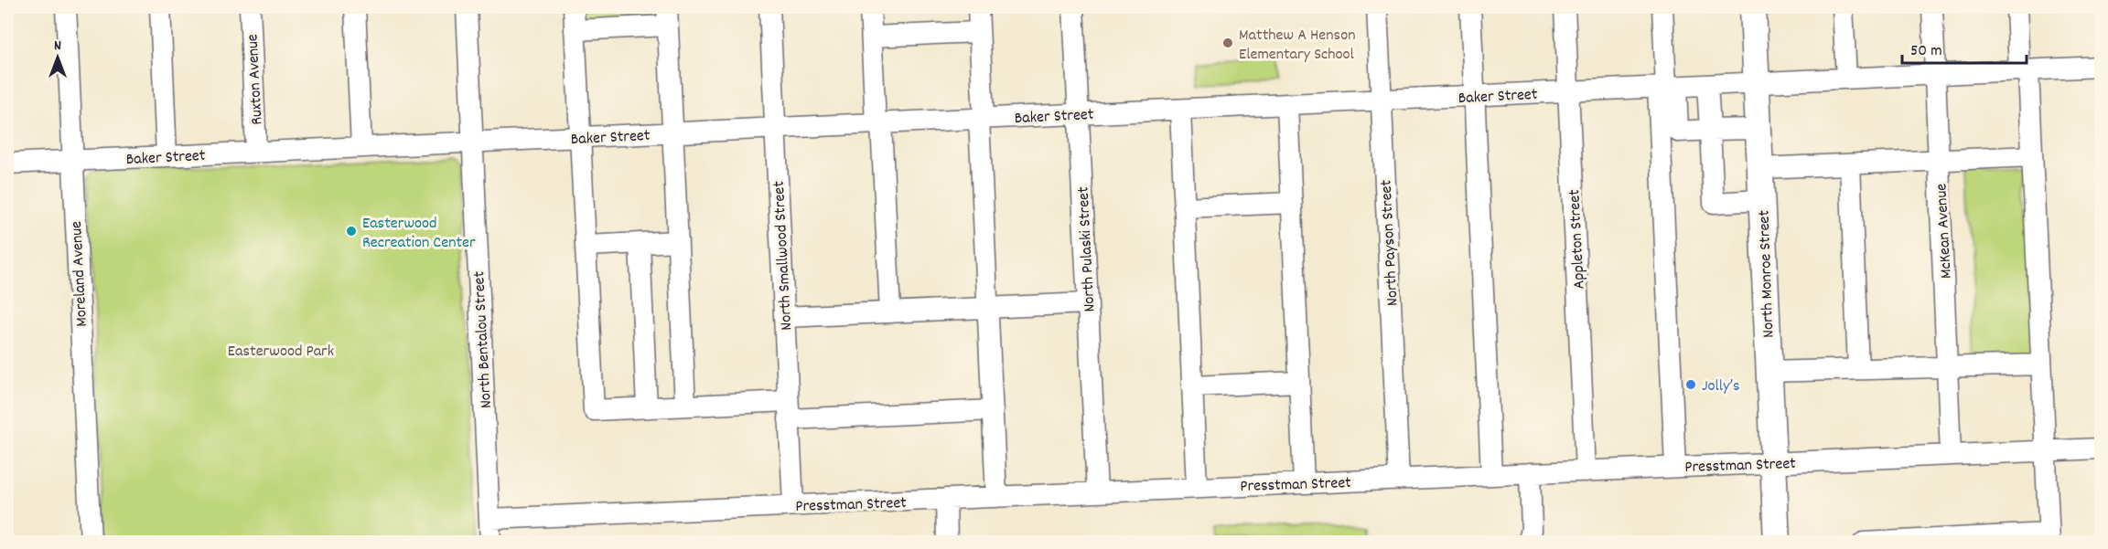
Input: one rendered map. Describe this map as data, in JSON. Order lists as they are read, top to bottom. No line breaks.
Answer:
{"streets":{"main road":["North Monroe Street"],"street":["Ruxton Avenue","Baker Street","McKean Avenue","Appleton Street","North Payson Street","North Pulaski Street","North Smallwood Street","Moreland Avenue","North Bentalou Street","Presstman Street"]},"crossings":[["Ruxton Avenue","Baker Street"],["Baker Street","McKean Avenue"],["Baker Street","Appleton Street"],["Baker Street","North Payson Street"],["Baker Street","North Pulaski Street"],["Baker Street","North Smallwood Street"],["Baker Street","Moreland Avenue"],["Baker Street","North Monroe Street"],["Baker Street","North Bentalou Street"],["McKean Avenue","Presstman Street"],["Appleton Street","Presstman Street"],["North Payson Street","Presstman Street"],["North Pulaski Street","Presstman Street"],["North Smallwood Street","Presstman Street"],["North Monroe Street","Presstman Street"],["North Bentalou Street","Presstman Street"]],"parks":["Easterwood Park"],"places":["Matthew A Henson Elementary School","Easterwood Recreation Center","Jolly’s"],"scale_bar":"50 m","north":"top"}
